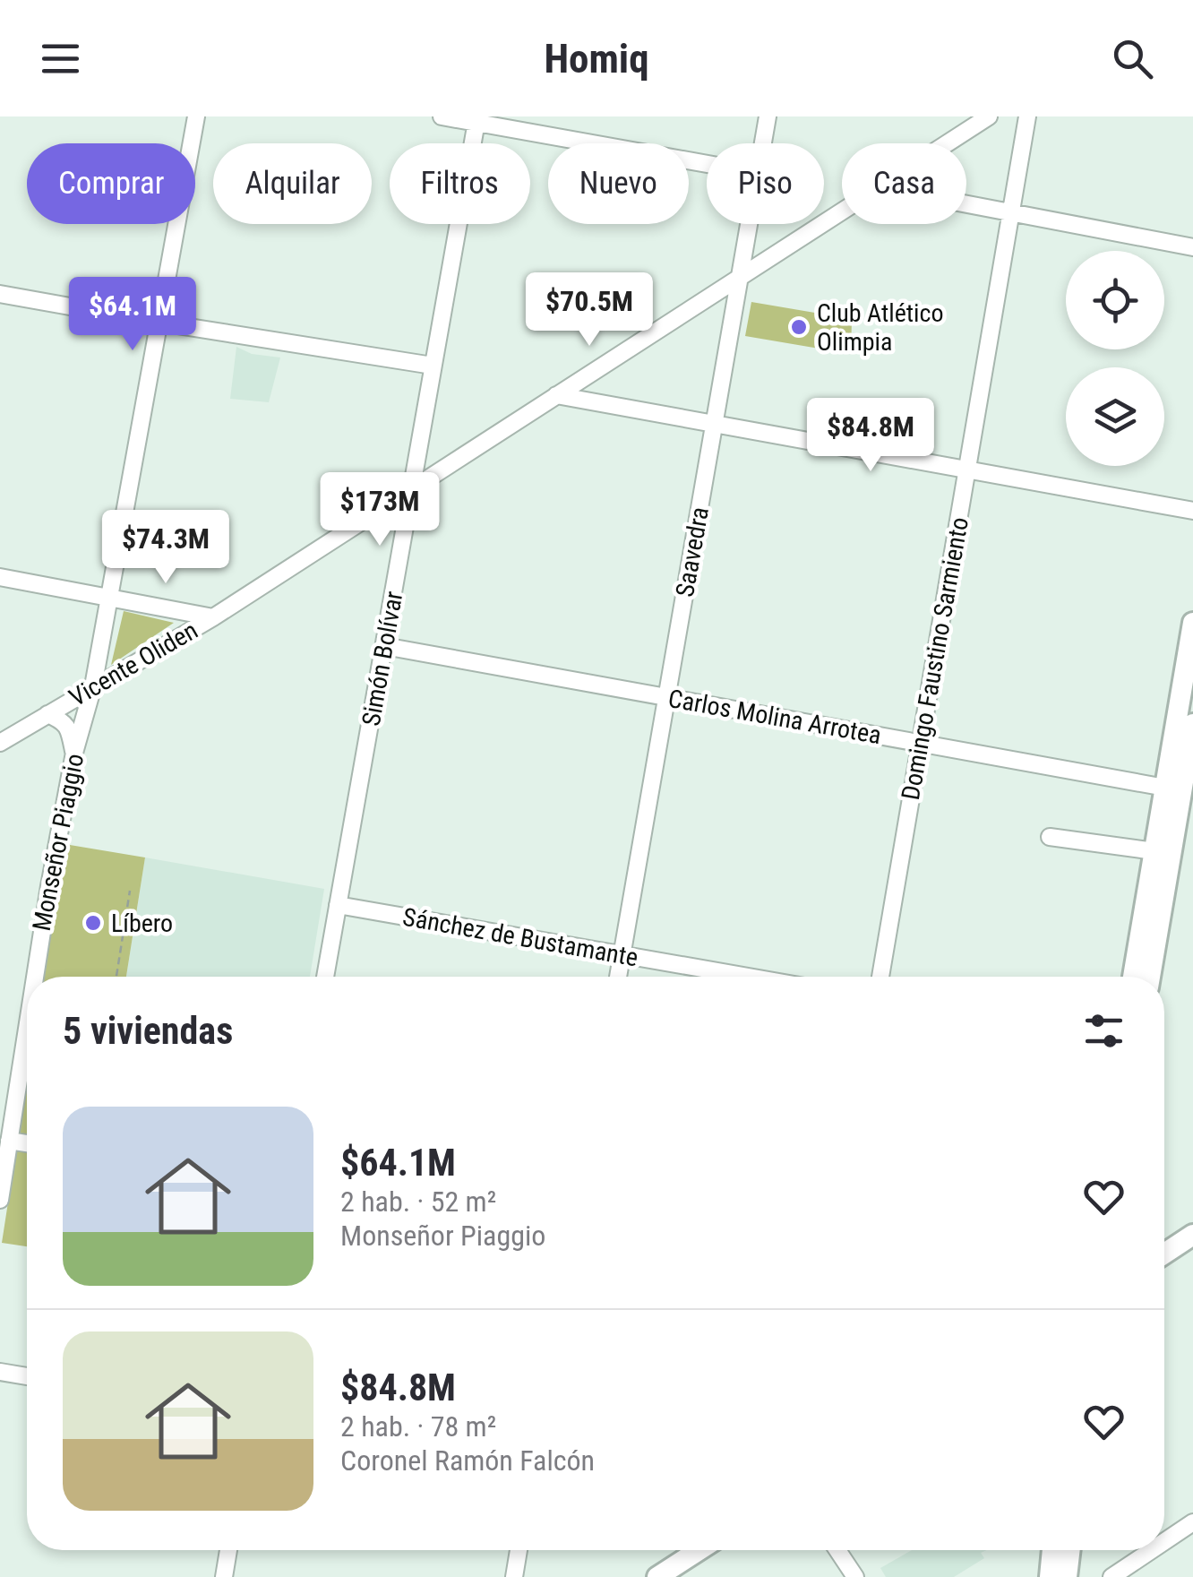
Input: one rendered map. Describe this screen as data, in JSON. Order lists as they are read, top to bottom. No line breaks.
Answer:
{"streets":{"street":["Saavedra","Simón Bolívar","Domingo Faustino Sarmiento","Vicente Oliden","Carlos Molina Arrotea","Monseñor Piaggio","Sánchez de Bustamante"]},"crossings":[["Saavedra","Vicente Oliden"],["Saavedra","Carlos Molina Arrotea"],["Saavedra","Sánchez de Bustamante"],["Simón Bolívar","Vicente Oliden"],["Simón Bolívar","Carlos Molina Arrotea"],["Simón Bolívar","Sánchez de Bustamante"],["Domingo Faustino Sarmiento","Carlos Molina Arrotea"],["Vicente Oliden","Monseñor Piaggio"]],"places":["Club Atlético Olimpia","Líbero"],"page":{"header":"Homiq","chip":["Comprar","Alquilar","Filtros","Nuevo","Piso","Casa"],"price":["$70.5M","$64.1M","$84.8M","$173M","$74.3M"],"heading":"5 viviendas","list":[{"name":"$64.1M","note":"2 hab. · 52 m² · Monseñor Piaggio"},{"name":"$84.8M","note":"2 hab. · 78 m² · Coronel Ramón Falcón"}]}}
